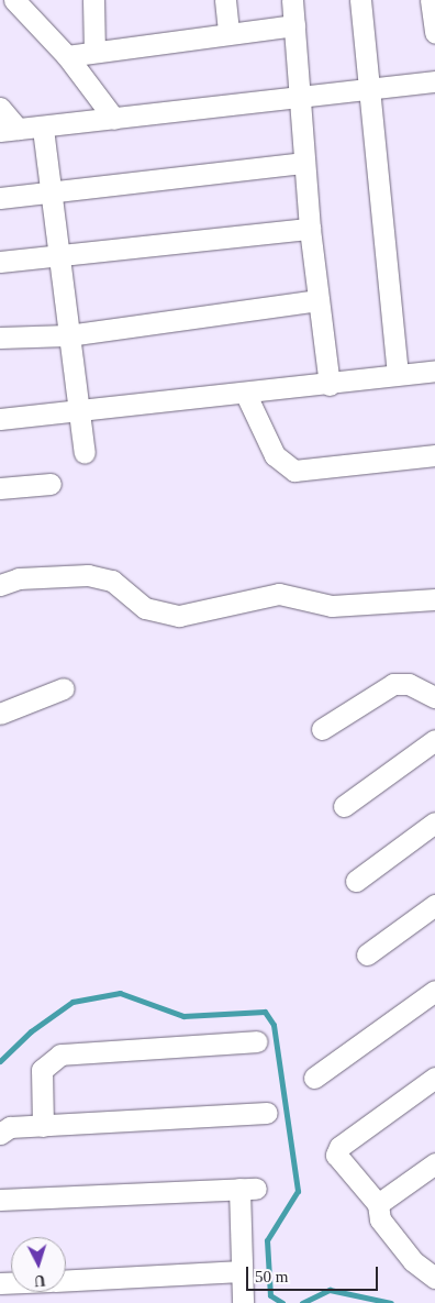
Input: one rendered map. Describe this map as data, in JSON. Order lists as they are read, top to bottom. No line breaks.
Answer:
{"scale_bar":"50 m","north":"bottom"}
